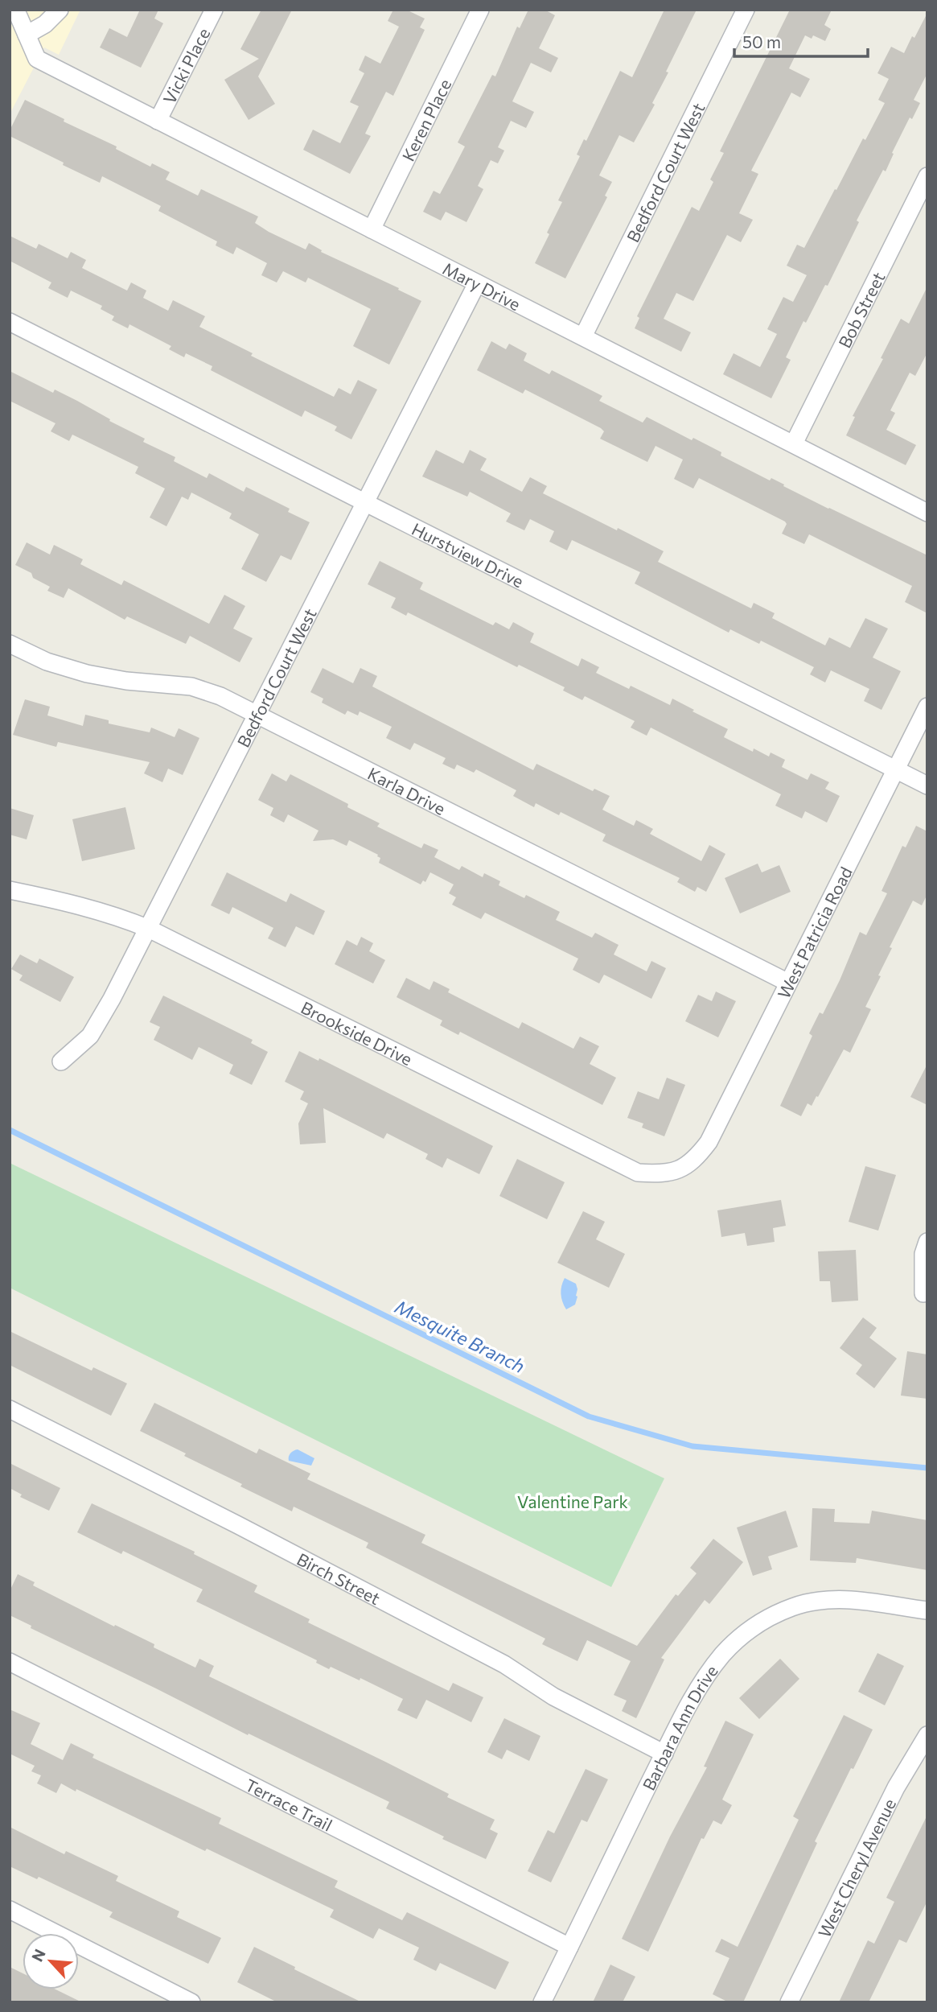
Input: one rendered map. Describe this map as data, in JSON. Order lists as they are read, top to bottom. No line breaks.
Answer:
{"streets":{"street":["Vicki Place","Keren Place","Bedford Court West","Mary Drive","Bob Street","Hurstview Drive","Karla Drive","West Patricia Road","Brookside Drive","Birch Street","Barbara Ann Drive","Terrace Trail","West Cheryl Avenue"]},"crossings":[["Vicki Place","Mary Drive"],["Keren Place","Mary Drive"],["Bedford Court West","Mary Drive"],["Bedford Court West","Hurstview Drive"],["Bedford Court West","Karla Drive"],["Bedford Court West","Brookside Drive"],["Mary Drive","Bob Street"],["Hurstview Drive","West Patricia Road"],["Karla Drive","West Patricia Road"],["West Patricia Road","Brookside Drive"],["Birch Street","Barbara Ann Drive"],["Barbara Ann Drive","Terrace Trail"]],"water":["Mesquite Branch"],"parks":["Valentine Park"],"scale_bar":"50 m","north":"top left"}
